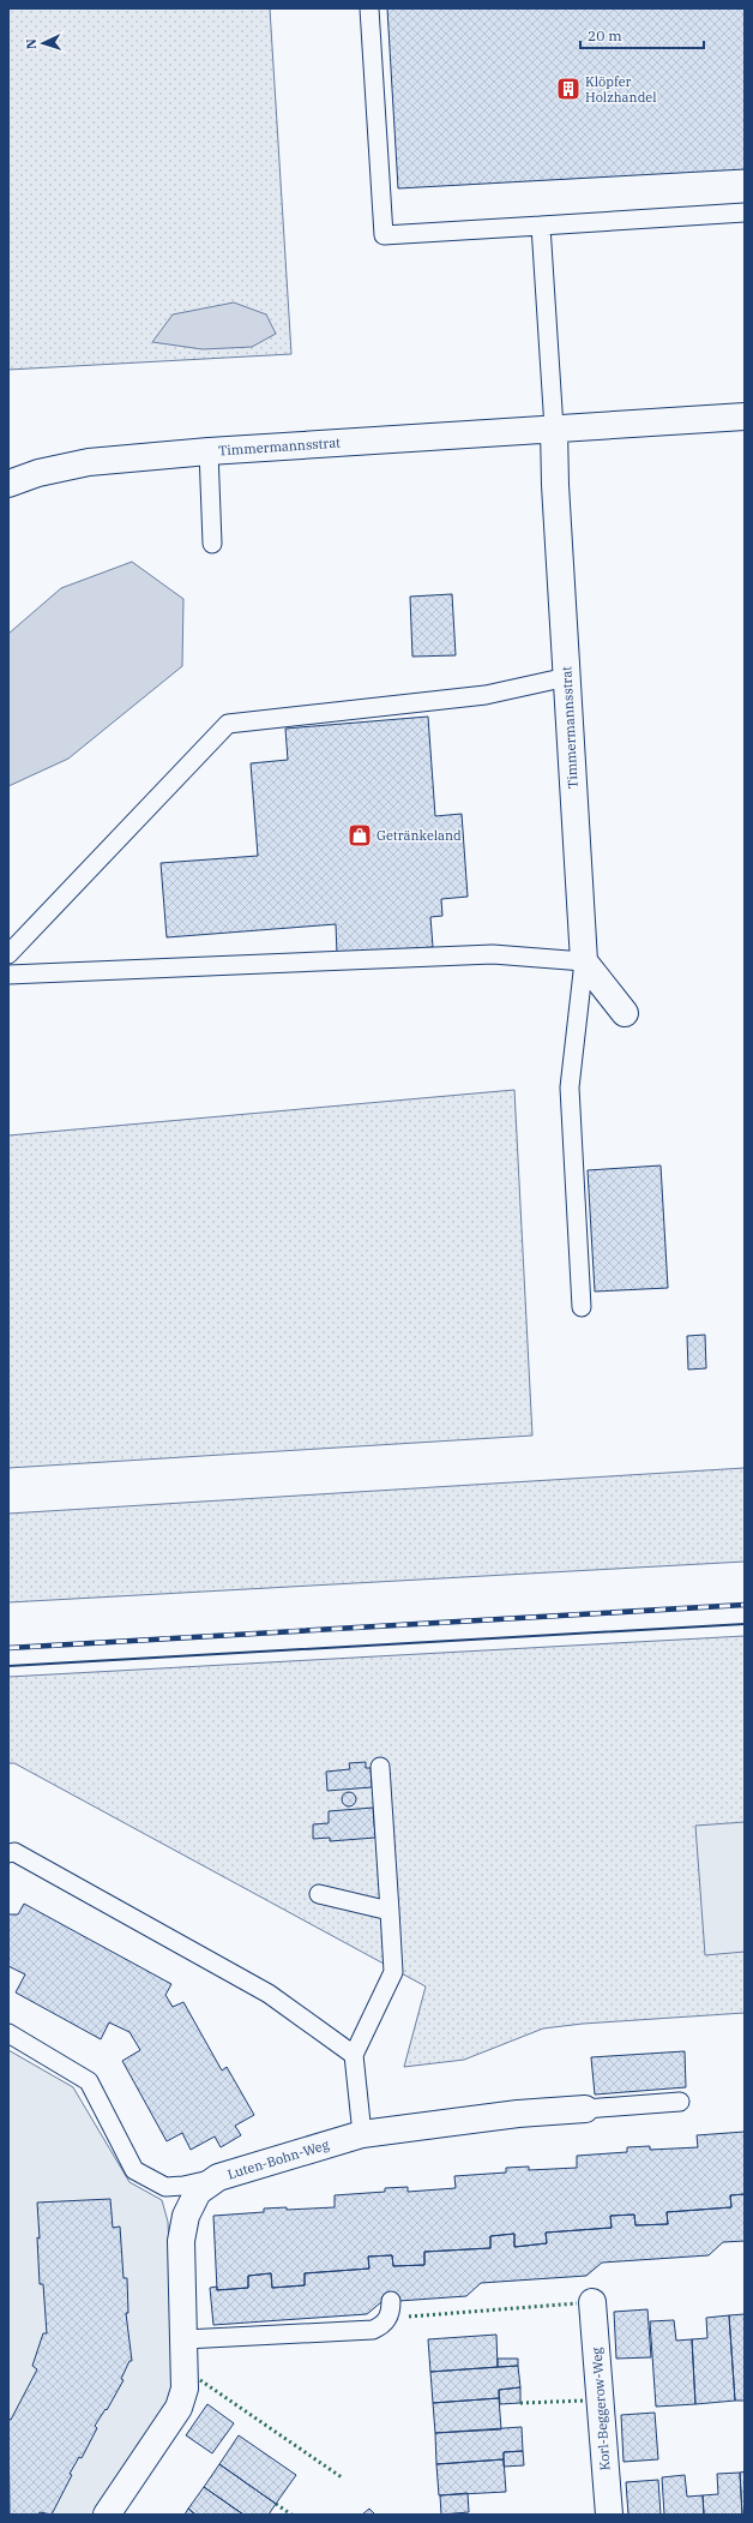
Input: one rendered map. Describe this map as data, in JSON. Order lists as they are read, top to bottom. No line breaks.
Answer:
{"streets":{"street":["Timmermannsstrat","Luten-Bohn-Weg","Korl-Beggerow-Weg"]},"places":{"building":["Klöpfer Holzhandel"],"shop":["Getränkeland"]},"scale_bar":"20 m","north":"left"}
